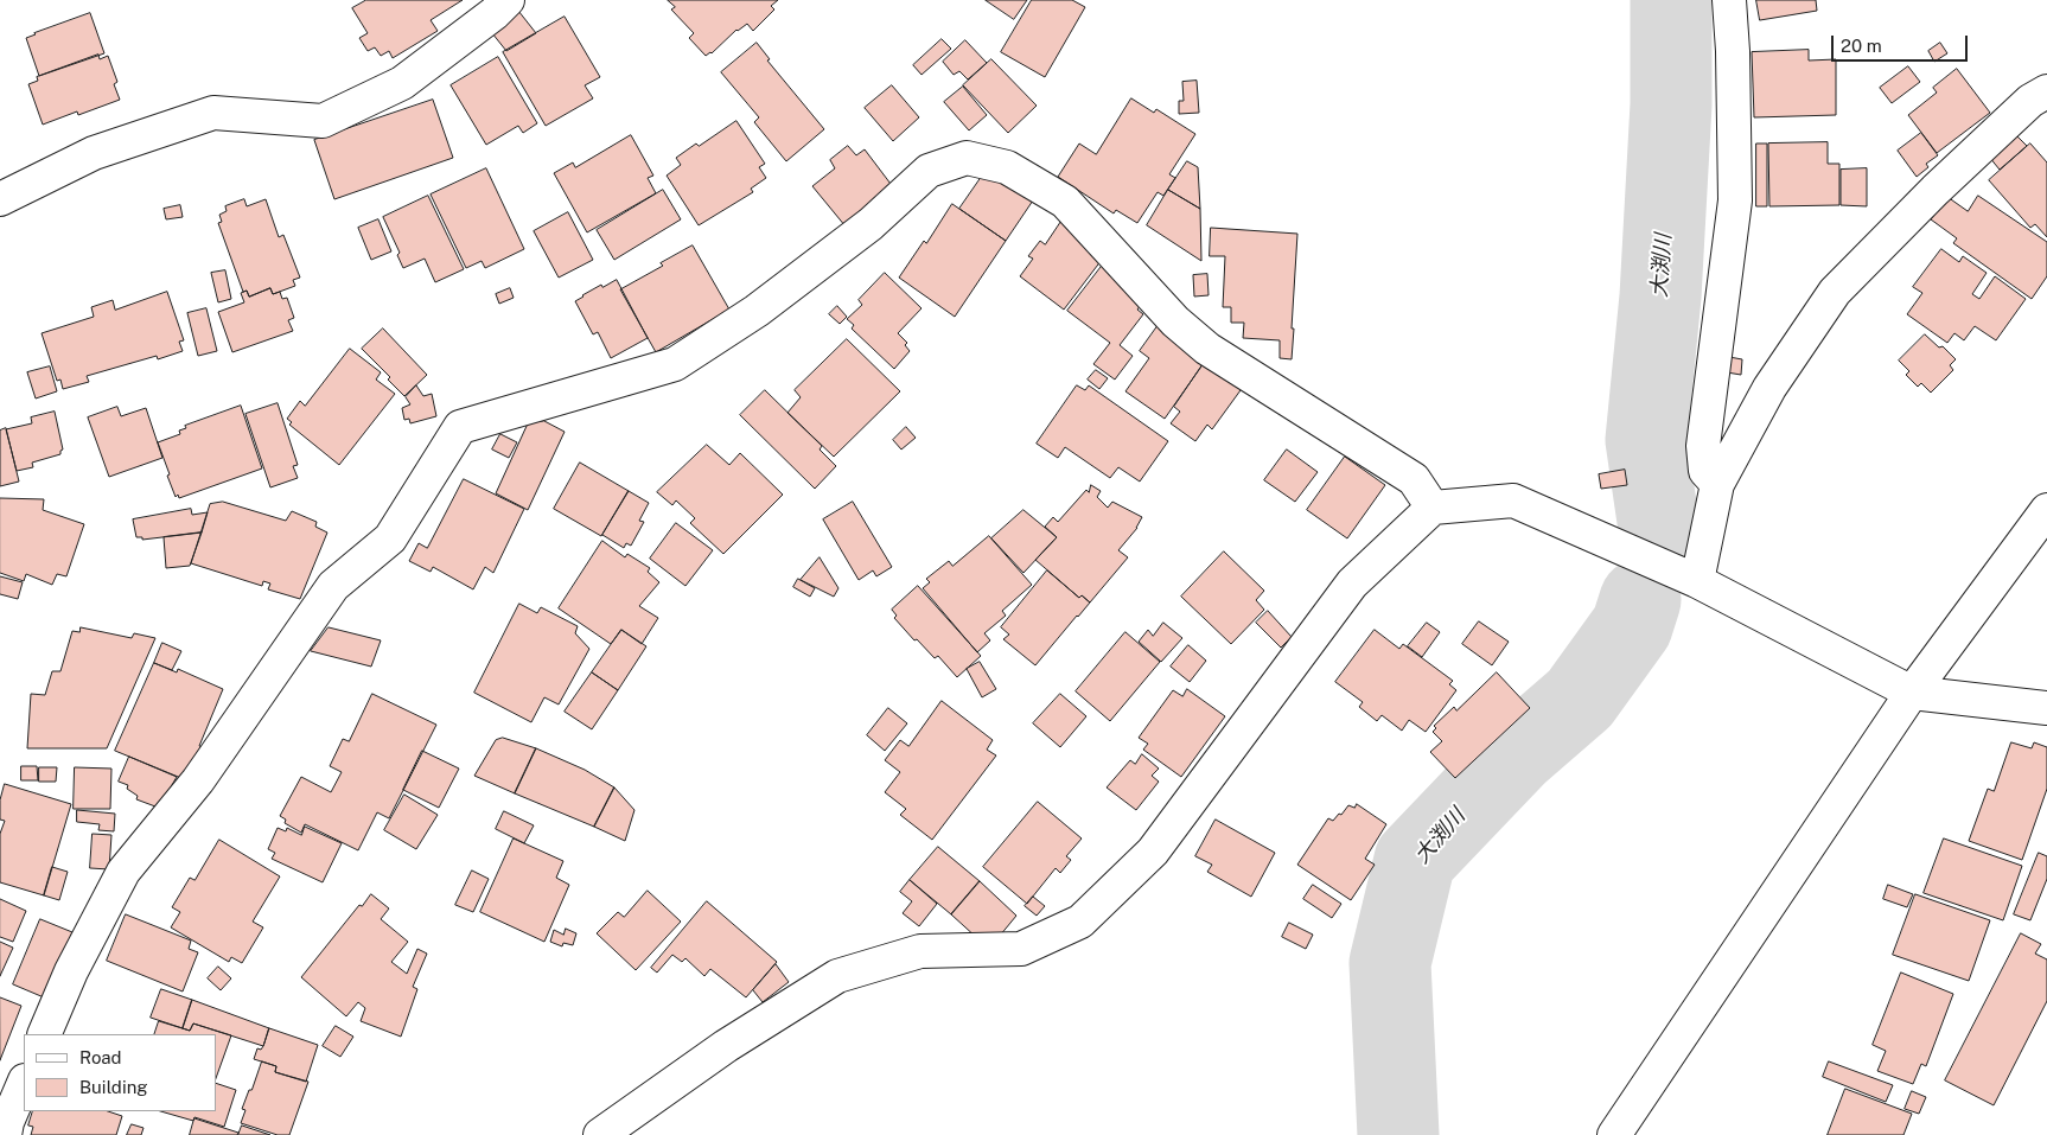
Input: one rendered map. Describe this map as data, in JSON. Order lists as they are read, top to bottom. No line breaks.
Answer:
{"water":["大渕川"],"legend":["Road","Building"],"scale_bar":"20 m"}
